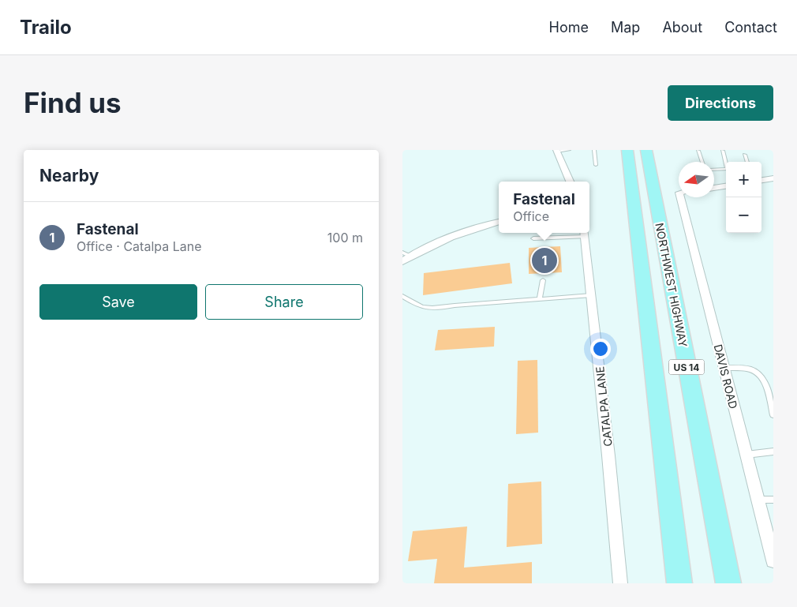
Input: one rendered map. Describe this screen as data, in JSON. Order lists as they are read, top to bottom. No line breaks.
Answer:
{"streets":{"main road":["NORTHWEST HIGHWAY","US 14"],"street":["DAVIS ROAD","CATALPA LANE"]},"north":"left","page":{"header":"Trailo","nav":["Home","Map","About","Contact"],"buttons":["Directions",["Save","Share"]],"title":"Find us","heading":"Nearby","map_buttons":["+","−"],"popup":["Fastenal","Office"],"list":[{"mark":"1","name":"Fastenal","note":"Office · Catalpa Lane","value":"100 m"}],"pins":"1"}}
